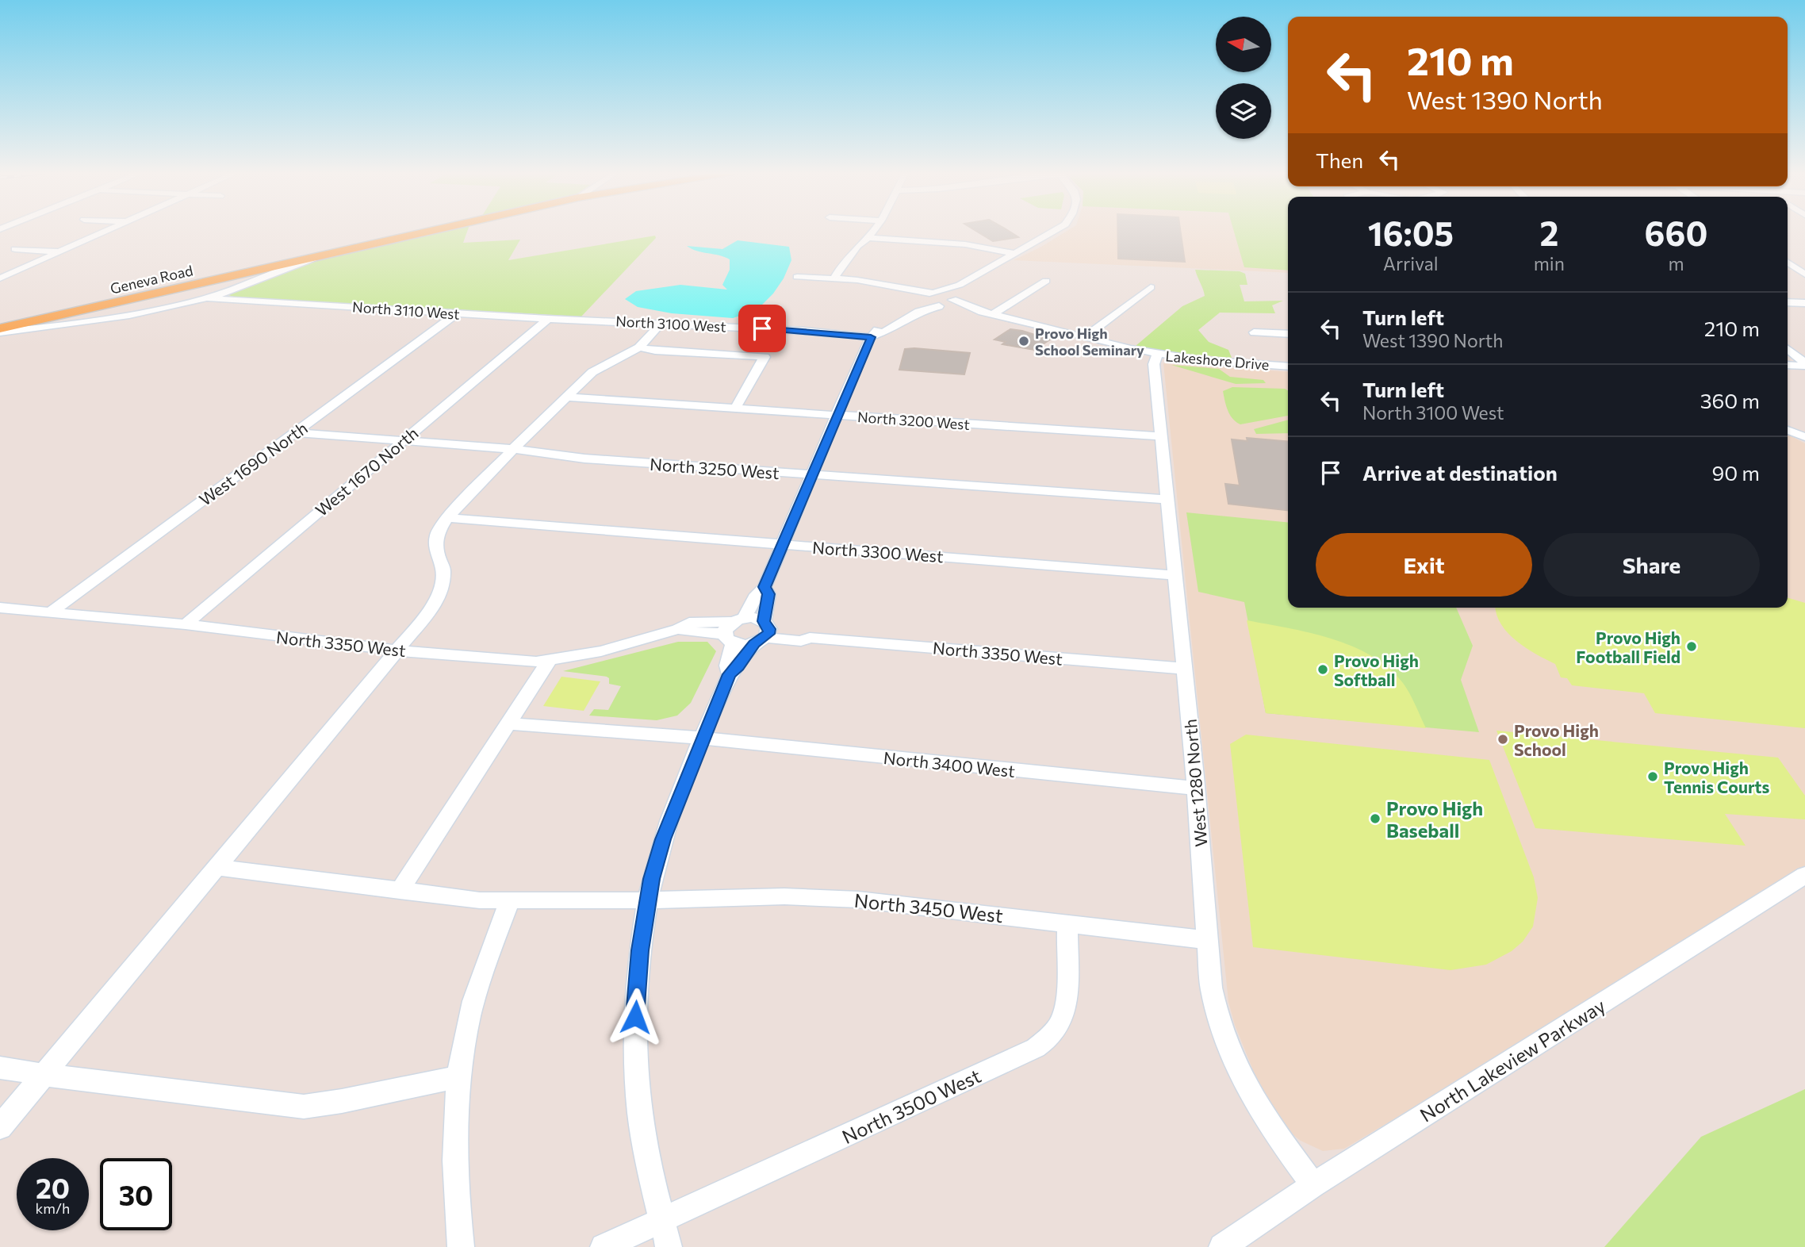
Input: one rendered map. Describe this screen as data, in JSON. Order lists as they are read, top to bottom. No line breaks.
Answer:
{"streets":{"main road":["Geneva Road"],"street":["North 3110 West","North 3100 West","Lakeshore Drive","North 3200 West","West 1690 North","North 3250 West","West 1670 North","North 3300 West","North 3350 West","North 3400 West","West 1280 North","North 3450 West","North Lakeview Parkway","North 3500 West"]},"crossings":[["North 3110 West","North 3100 West"],["North 3110 West","West 1690 North"],["North 3110 West","West 1670 North"],["Lakeshore Drive","West 1280 North"],["North 3200 West","West 1280 North"],["West 1690 North","North 3250 West"],["West 1690 North","North 3350 West"],["North 3250 West","West 1670 North"],["North 3250 West","West 1280 North"],["West 1670 North","North 3350 West"],["North 3300 West","West 1280 North"],["North 3350 West","West 1280 North"],["North 3400 West","West 1280 North"],["West 1280 North","North 3450 West"],["West 1280 North","North Lakeview Parkway"],["North 3450 West","North 3500 West"]],"places":["Provo High School Seminary","Provo High Football Field","Provo High Softball","Provo High School","Provo High Tennis Courts","Provo High Baseball"],"north":"left","page":{"turn":["210 m","West 1390 North"],"then":"Then","eta":["16:05","Arrival","2","min","660","m"],"list":[{"name":"Turn left","note":"West 1390 North","value":"210 m"},{"name":"Turn left","note":"North 3100 West","value":"360 m"},{"name":"Arrive at destination","value":"90 m"}],"buttons":["Exit","Share"],"speed":"20 km/h","limit":"30"}}
